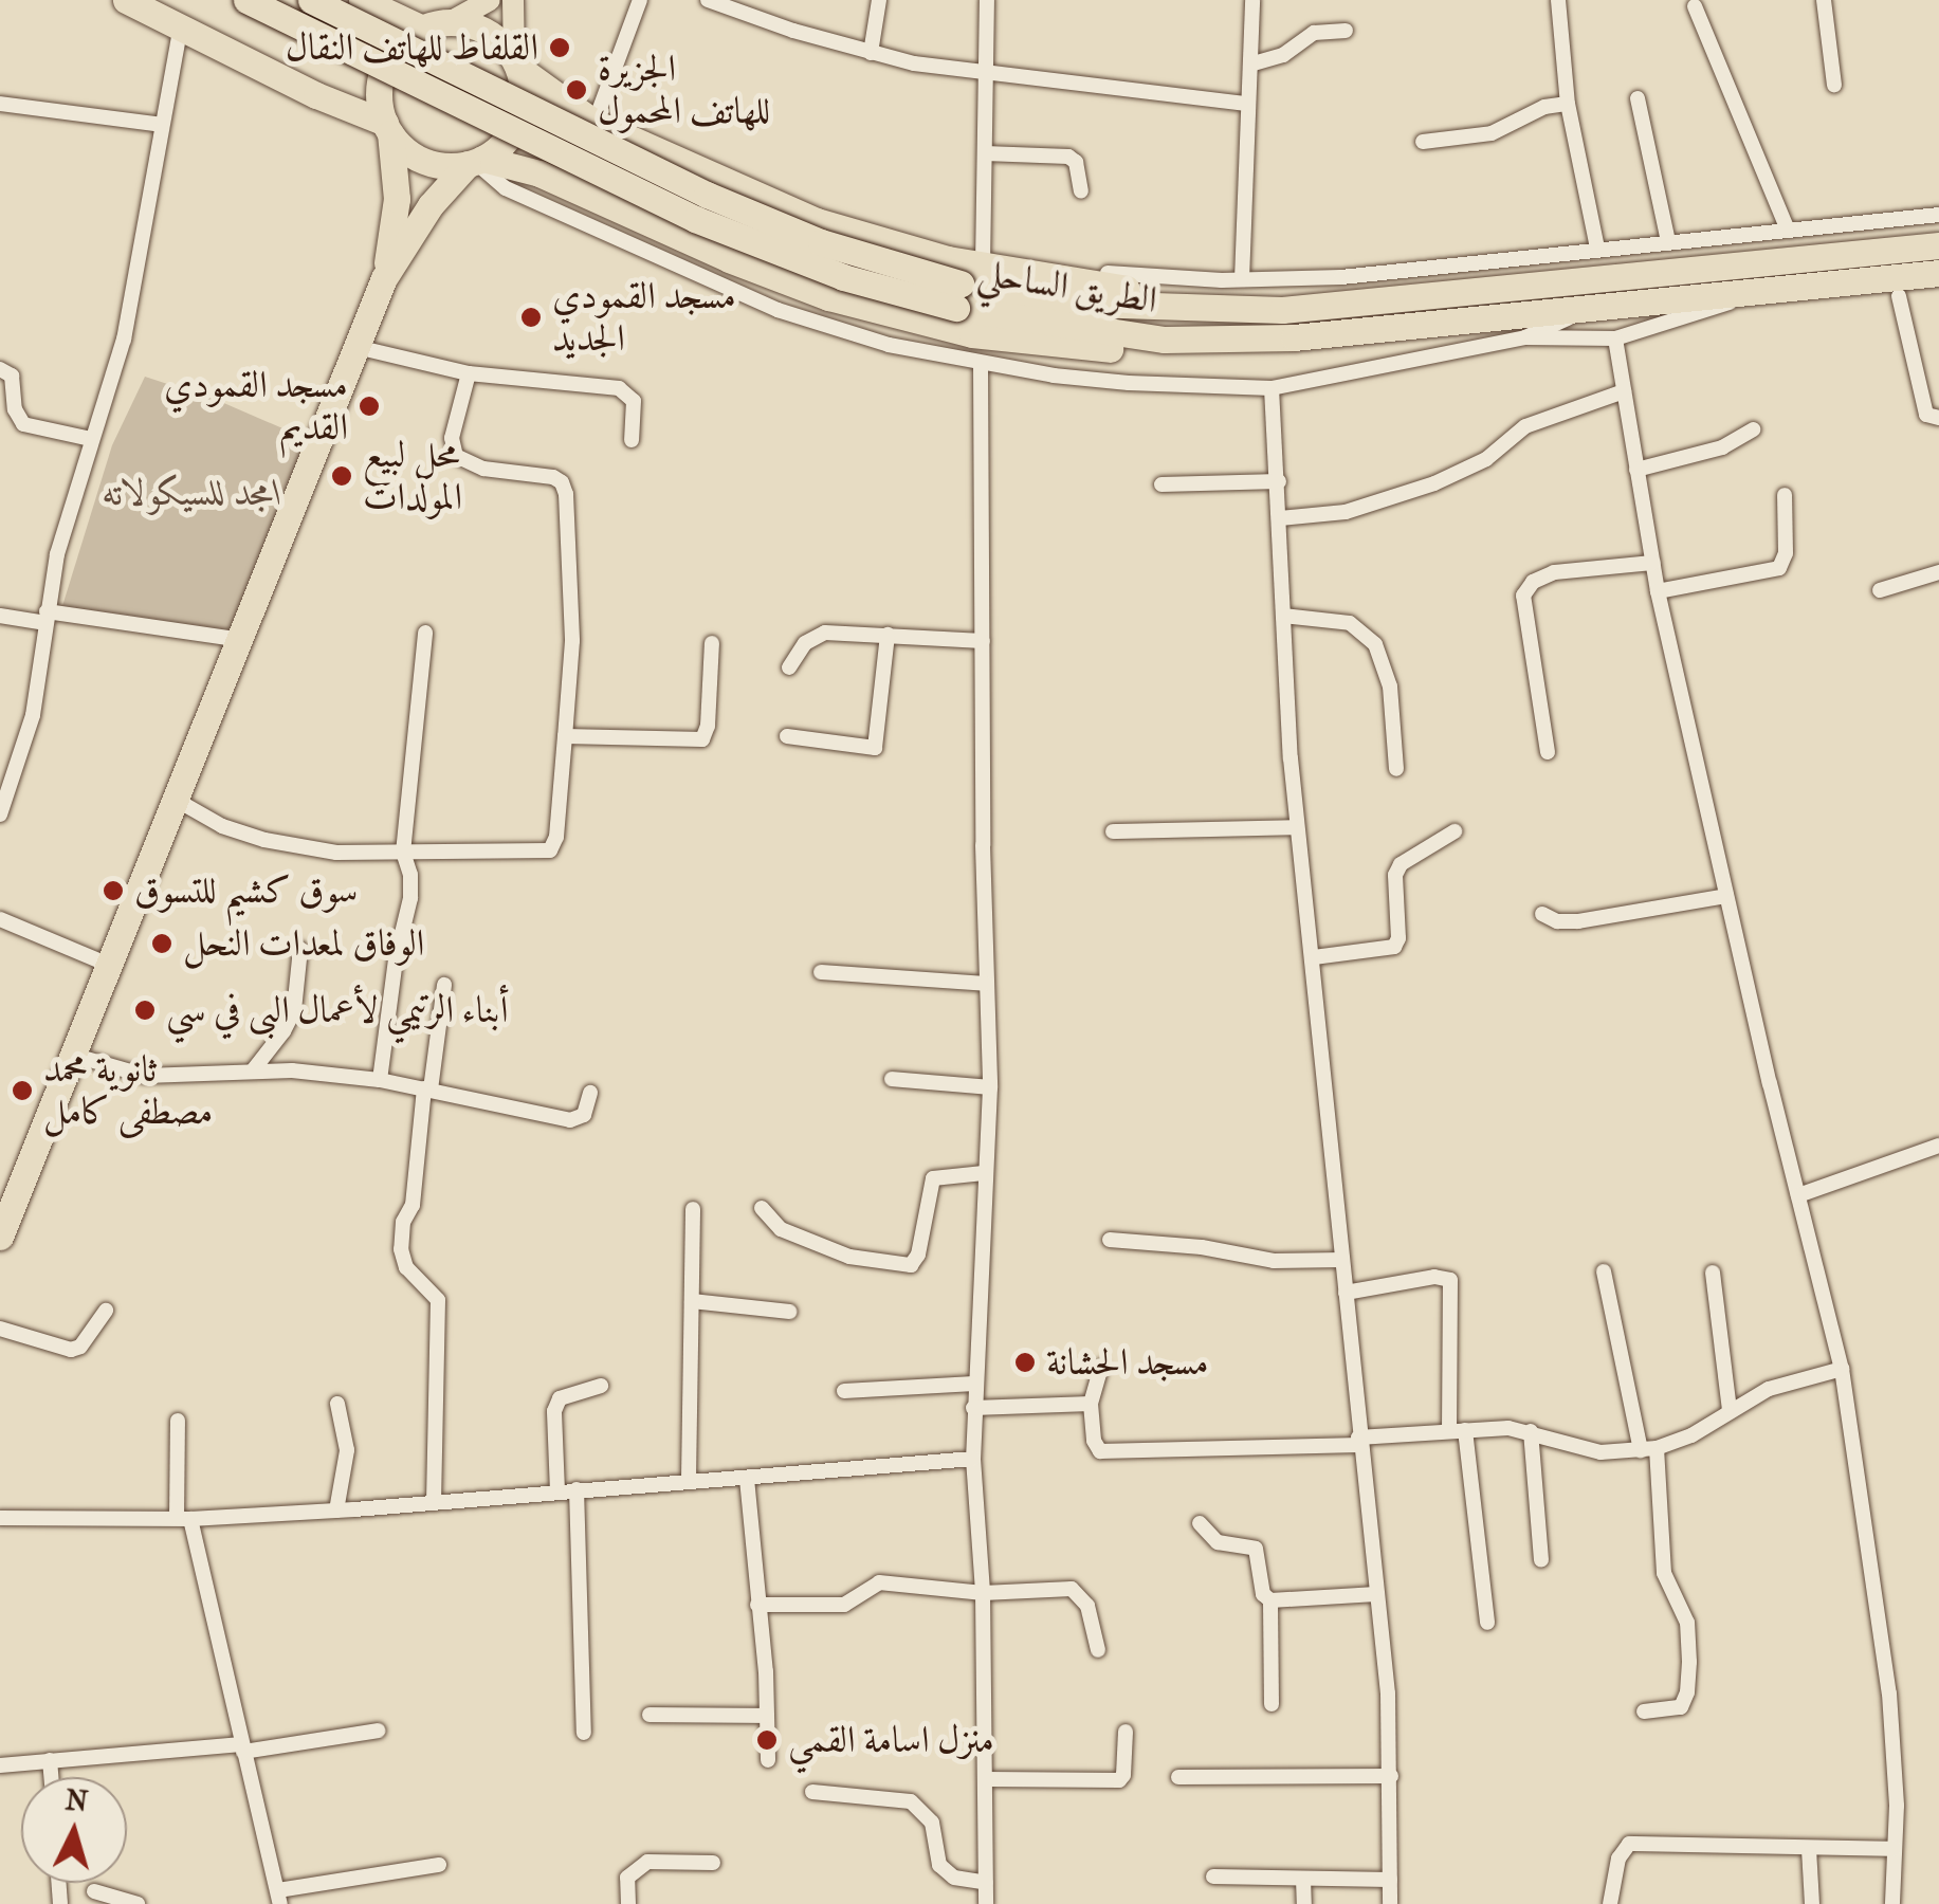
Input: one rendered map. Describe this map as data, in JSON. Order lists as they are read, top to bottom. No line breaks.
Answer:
{"streets":{"highway":["الطريق الساحلي"]},"parks":["امجد للسيكولاته"],"places":["القلفاط للهاتف النقال","الجزيرة للهاتف المحمول","مسجد القمودي الجديد","مسجد القمودي القديم","محل لبيع المولدات","سوق كشيم للتسوق","الوفاق لمعدات النحل","أبناء الرتيمي لأعمال البى في سي","ثانوية محمد مصطفى كامل","مسجد الحشانة","منزل اسامة القمي"],"north":"top"}
